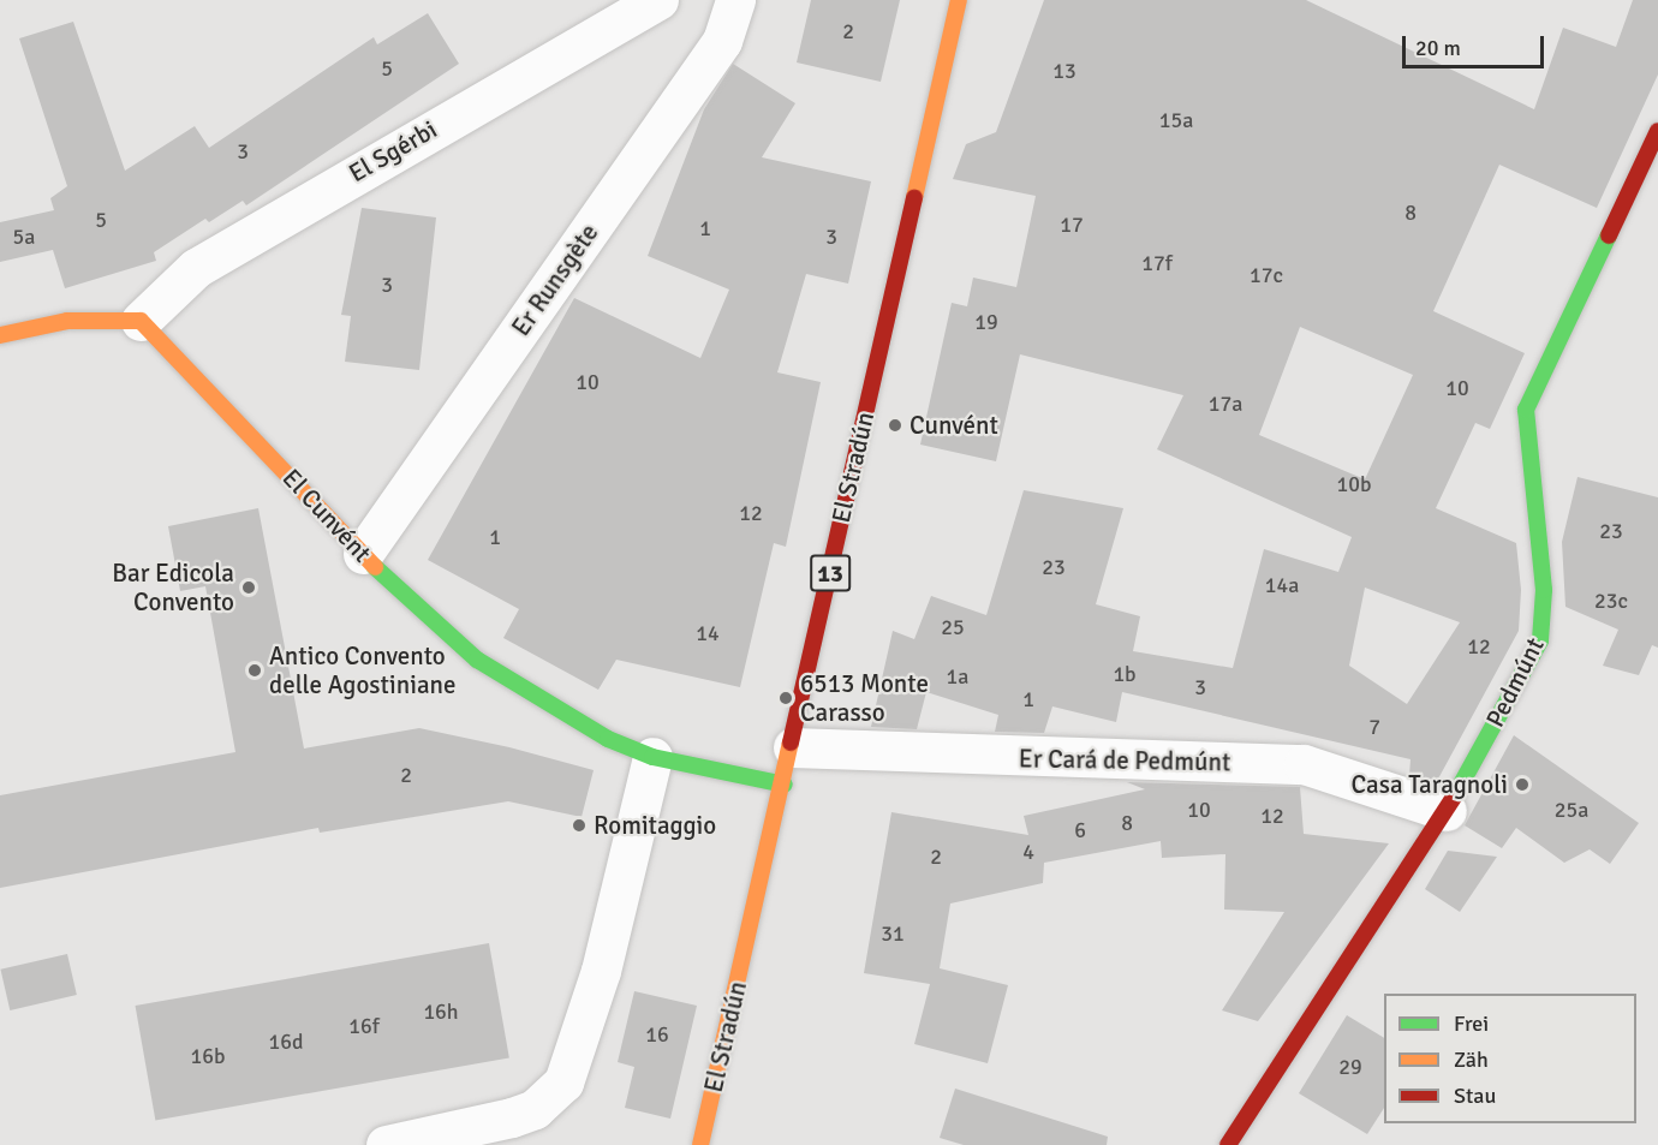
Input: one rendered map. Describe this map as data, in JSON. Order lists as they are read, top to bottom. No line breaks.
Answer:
{"streets":{"street":["El Sgérbi","Er Runsgète","El Stradún","El Cunvént","13","Pedmúnt","Er Cará de Pedmúnt"]},"crossings":[["El Sgérbi","El Cunvént"],["Er Runsgète","El Cunvént"],["El Stradún","El Cunvént"],["El Stradún","Er Cará de Pedmúnt"],["El Cunvént","Er Cará de Pedmúnt"],["Pedmúnt","Er Cará de Pedmúnt"]],"places":["Cunvént","Bar Edicola Convento","Antico Convento delle Agostiniane","6513 Monte Carasso","Casa Taragnoli","Romitaggio"],"house_numbers":["2","5","13","15a","3","8","5","17","1","5a","3","17f","17c","3","19","10","10","17a","10b","12","23","1","23","14a","23c","25","14","12","1b","1a","3","1","7","2","10","25a","12","8","6","4","2","31","16h","16f","16","16d","16b","29"],"legend":["Frei","Zäh","Stau"],"scale_bar":"20 m"}
